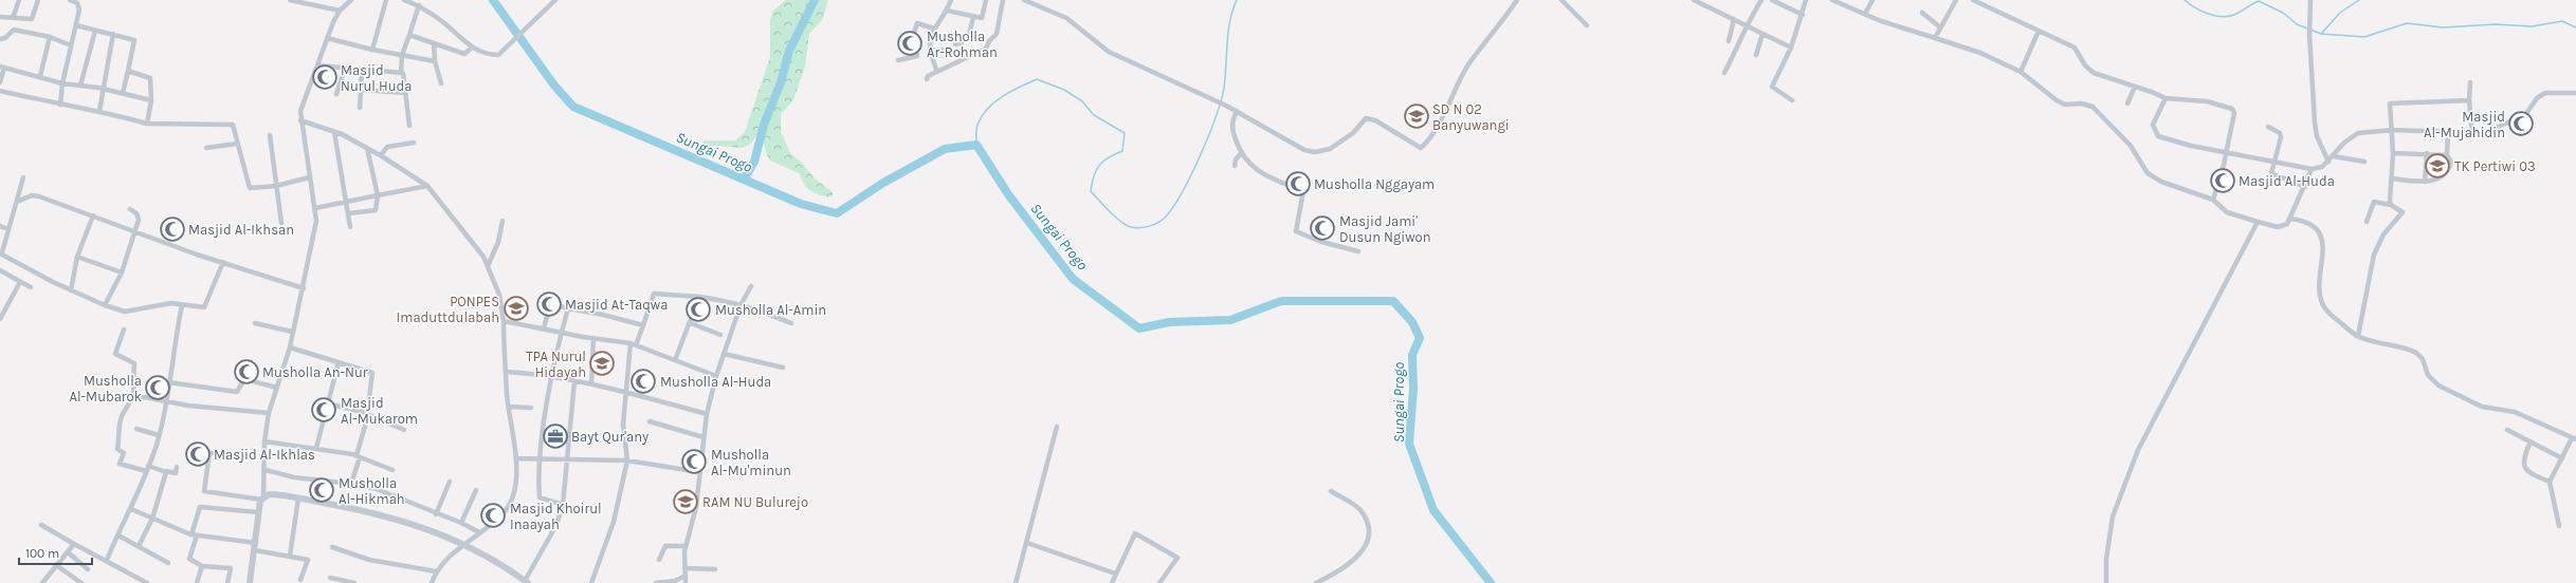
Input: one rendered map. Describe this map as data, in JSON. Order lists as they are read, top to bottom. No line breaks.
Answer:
{"water":["Sungai Progo"],"places":{"mosque":["Musholla Ar-Rohman","Masjid Nurul Huda","Masjid Al-Mujahidin","Masjid Al-Huda","Musholla Nggayam","Masjid Jami' Dusun Ngiwon","Masjid Al-Ikhsan","Masjid At-Taqwa","Musholla Al-Amin","Musholla An-Nur","Musholla Al-Huda","Musholla Al-Mubarok","Masjid Al-Mukarom","Masjid Al-Ikhlas","Musholla Al-Mu'minun","Musholla Al-Hikmah","Masjid Khoirul Inaayah"],"school or university":["SD N 02 Banyuwangi","TK Pertiwi 03","PONPES Imaduttdulabah","TPA Nurul Hidayah","RAM NU Bulurejo"],"office":["Bayt Qur'any"]},"scale_bar":"100 m"}
